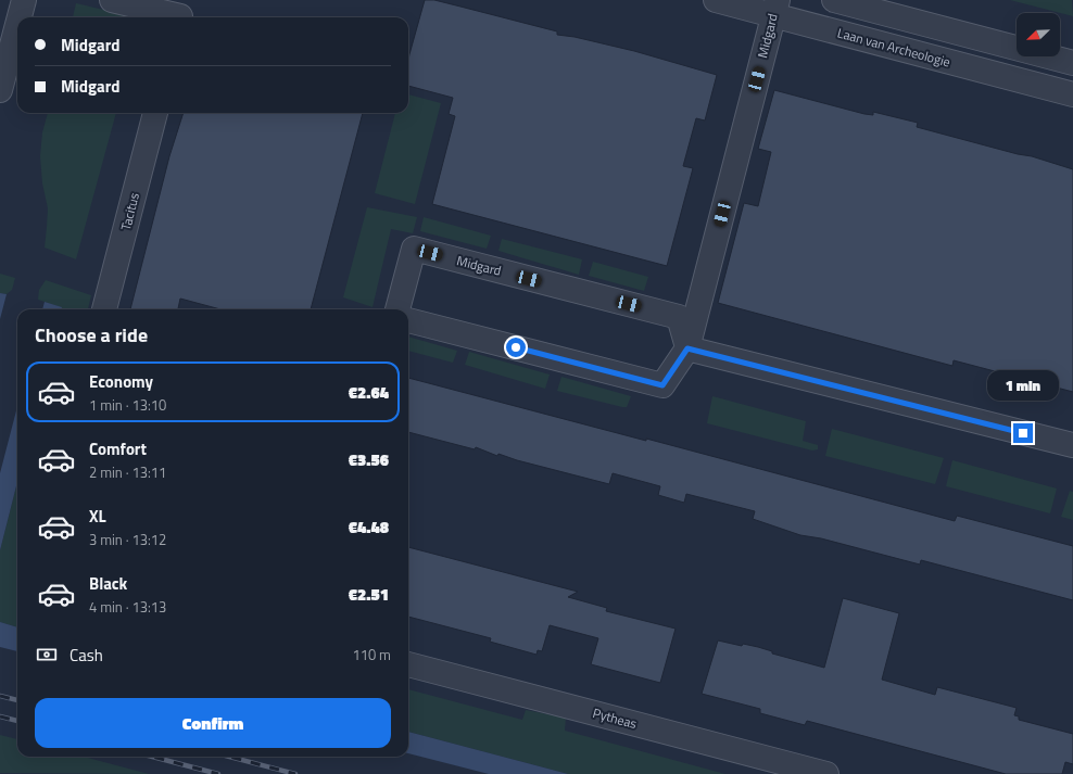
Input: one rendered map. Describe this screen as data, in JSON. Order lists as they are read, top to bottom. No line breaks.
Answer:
{"streets":{"street":["Midgard","Laan van Archeologie","Tacitus","Pytheas"]},"crossings":[["Midgard","Laan van Archeologie"]],"north":"bottom left","page":{"banner":["Midgard","Midgard"],"heading":"Choose a ride","list":[{"name":"Economy","note":"1 min · 13:10","value":"€2.64"},{"name":"Comfort","note":"2 min · 13:11","value":"€3.56"},{"name":"XL","note":"3 min · 13:12","value":"€4.48"},{"name":"Black","note":"4 min · 13:13","value":"€2.51"}],"bubble":"1 min","pay":["Cash","110 m"],"buttons":"Confirm"}}
